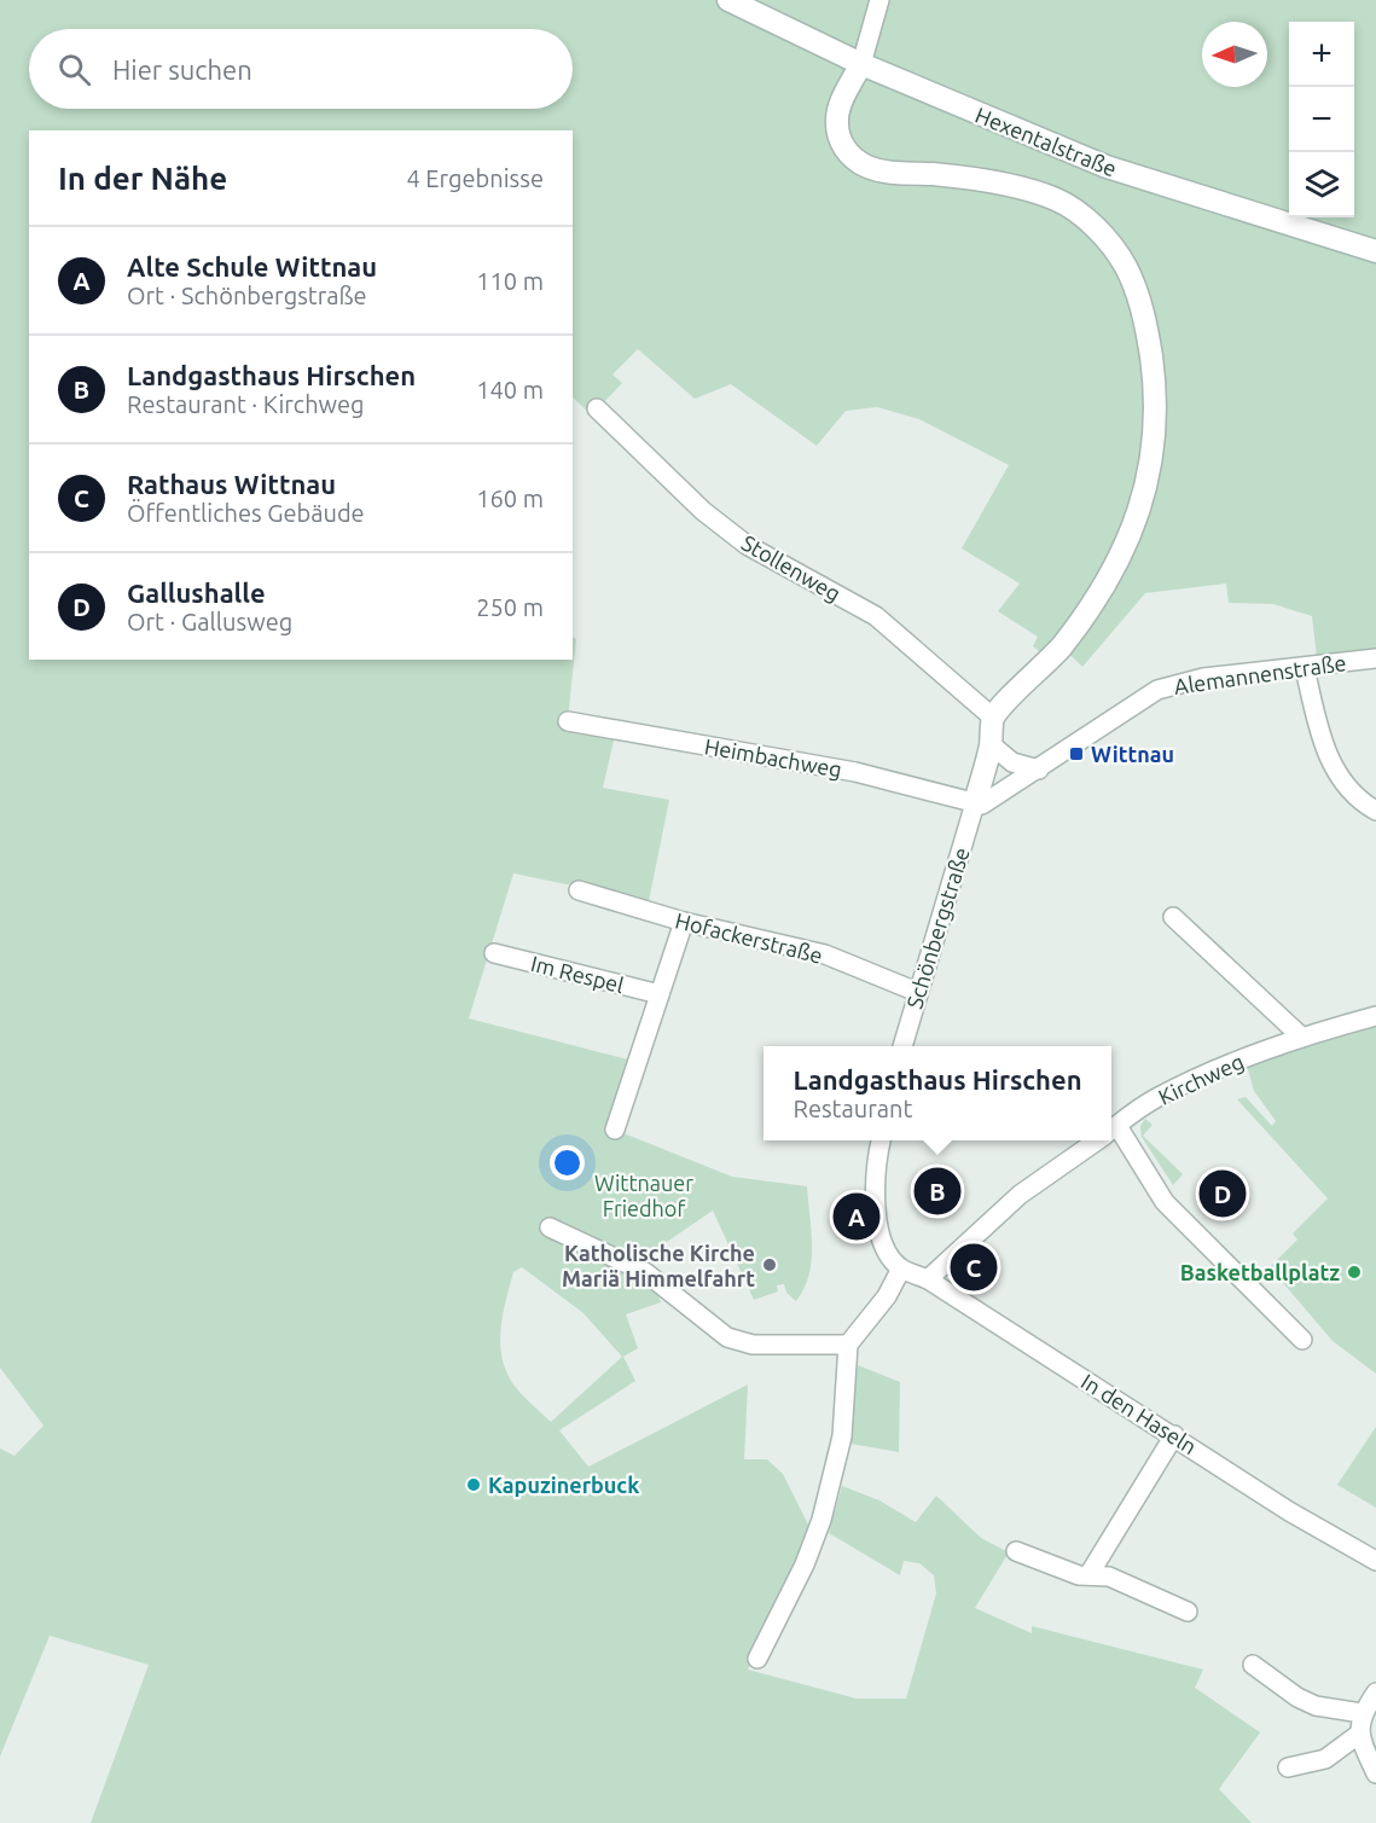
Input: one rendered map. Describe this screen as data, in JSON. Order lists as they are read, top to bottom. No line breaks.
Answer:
{"streets":{"street":["Hexentalstraße","Stollenweg","Alemannenstraße","Heimbachweg","Schönbergstraße","Hofackerstraße","Im Respel","Kirchweg","In den Haseln"]},"crossings":[["Alemannenstraße","Heimbachweg"],["Alemannenstraße","Schönbergstraße"],["Heimbachweg","Schönbergstraße"],["Schönbergstraße","Hofackerstraße"],["Kirchweg","In den Haseln"]],"parks":["Wittnauer Friedhof"],"places":{"transit":["Wittnau"],"other":["Katholische Kirche Mariä Himmelfahrt","Basketballplatz","Kapuzinerbuck"]},"north":"left","page":{"map_buttons":["+","−"],"search":"Hier suchen","heading":["In der Nähe","4 Ergebnisse"],"list":[{"mark":"A","name":"Alte Schule Wittnau","note":"Ort · Schönbergstraße","value":"110 m"},{"mark":"B","name":"Landgasthaus Hirschen","note":"Restaurant · Kirchweg","value":"140 m"},{"mark":"C","name":"Rathaus Wittnau","note":"Öffentliches Gebäude","value":"160 m"},{"mark":"D","name":"Gallushalle","note":"Ort · Gallusweg","value":"250 m"}],"popup":["Landgasthaus Hirschen","Restaurant"],"pins":["B","D","A","C"]}}
